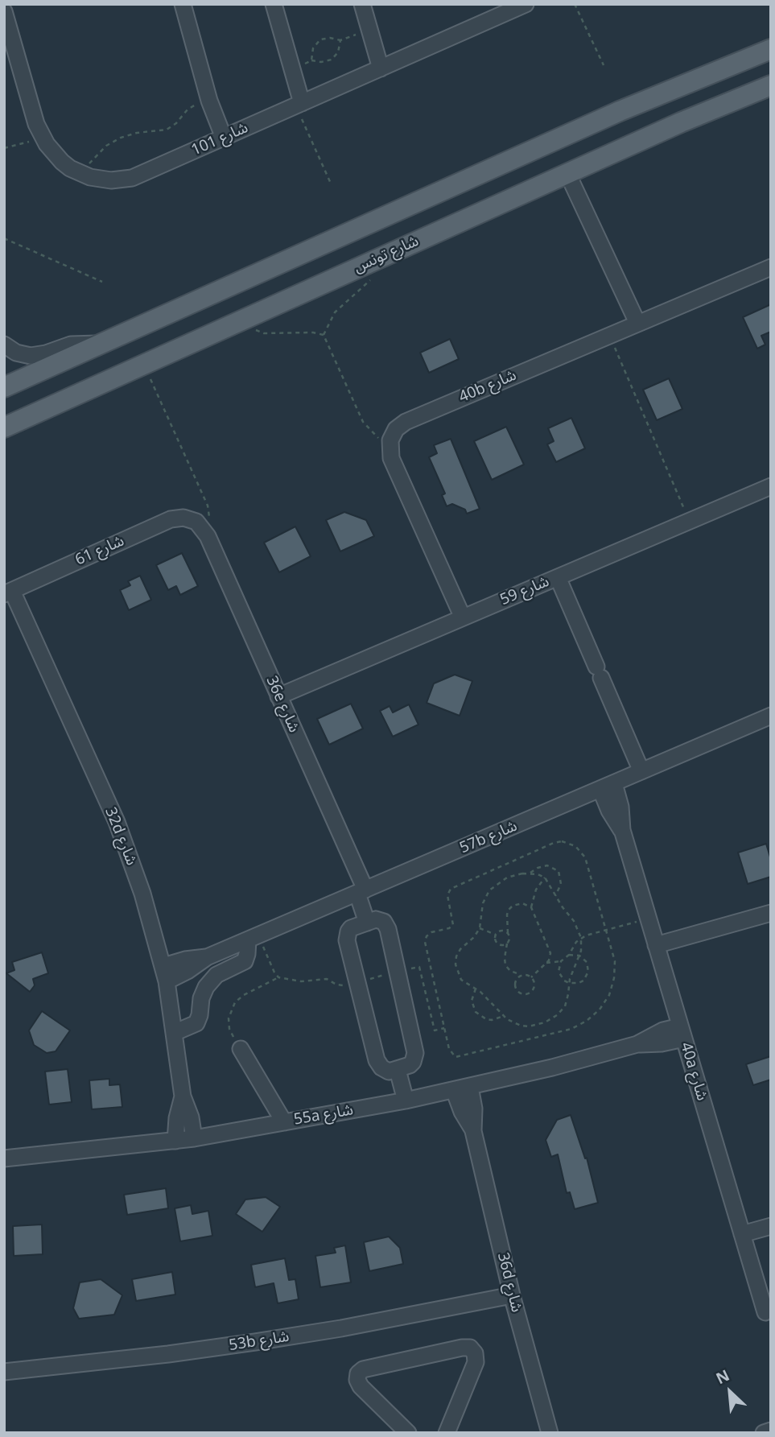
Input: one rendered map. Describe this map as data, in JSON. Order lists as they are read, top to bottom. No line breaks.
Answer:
{"streets":{"main road":["شارع تونس"],"street":["شارع 101","40b شارع","شارع 61","شارع 59","36e شارع","32d شارع","57b شارع","40a شارع","55a شارع","36d شارع","53b شارع"]},"crossings":[["شارع 61","36e شارع"],["شارع 61","32d شارع"],["شارع 59","36e شارع"],["36e شارع","57b شارع"],["32d شارع","57b شارع"],["32d شارع","55a شارع"],["57b شارع","40a شارع"],["40a شارع","55a شارع"],["55a شارع","36d شارع"],["36d شارع","53b شارع"]],"north":"top left"}
